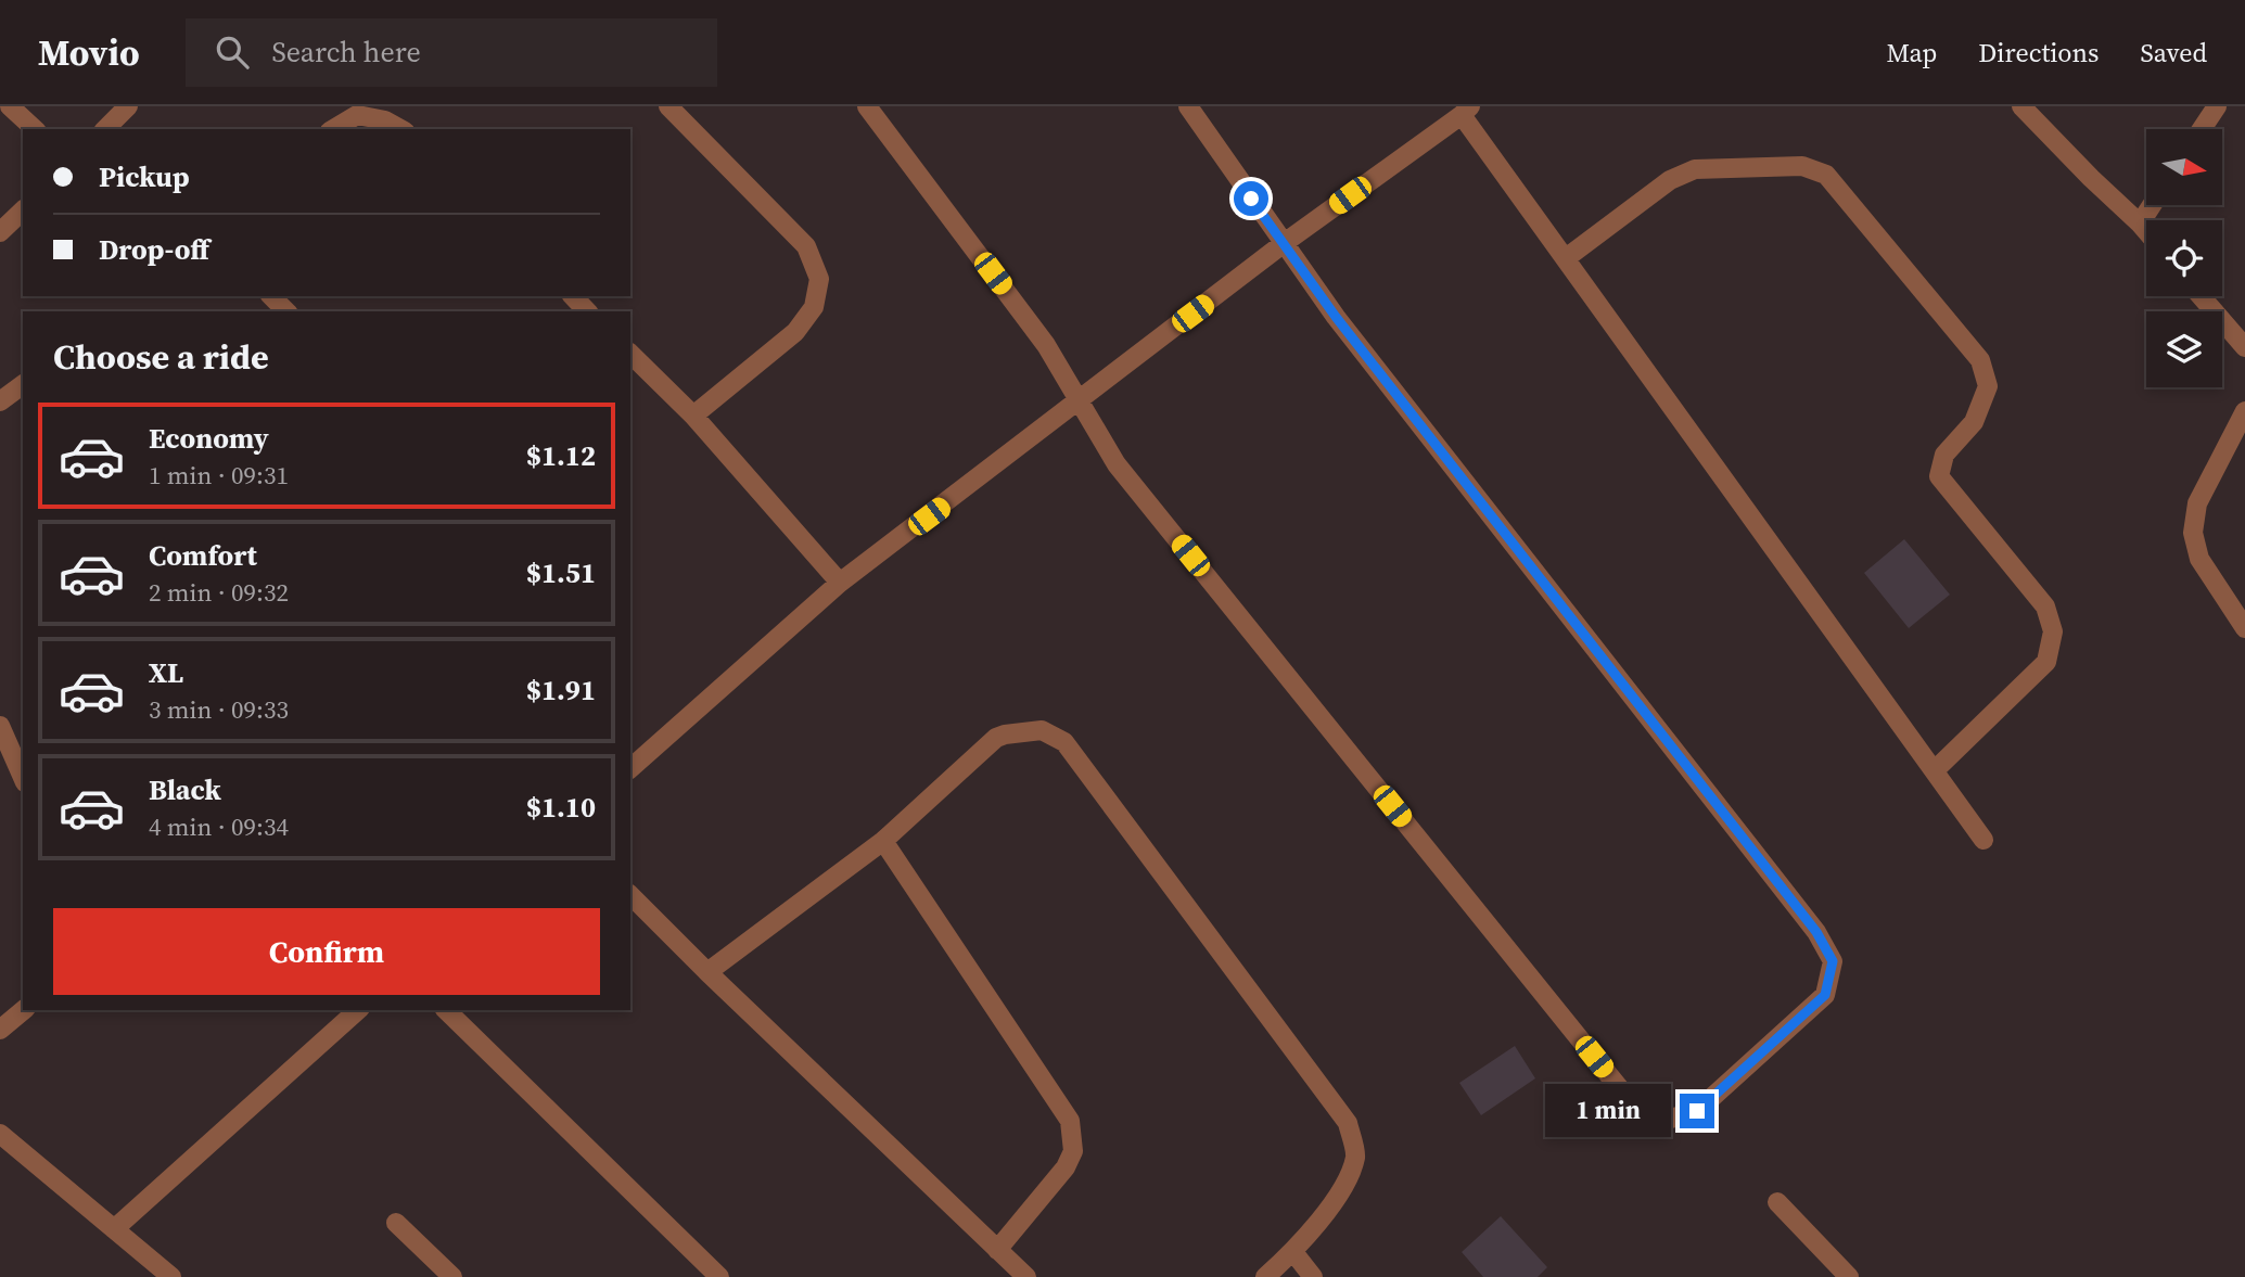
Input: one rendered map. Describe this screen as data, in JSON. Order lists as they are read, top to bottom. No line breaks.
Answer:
{"north":"right","page":{"header":"Movio","search":"Search here","nav":["Map","Directions","Saved"],"banner":["Pickup","Drop-off"],"heading":"Choose a ride","list":[{"name":"Economy","note":"1 min · 09:31","value":"$1.12"},{"name":"Comfort","note":"2 min · 09:32","value":"$1.51"},{"name":"XL","note":"3 min · 09:33","value":"$1.91"},{"name":"Black","note":"4 min · 09:34","value":"$1.10"}],"buttons":"Confirm","bubble":"1 min"}}
